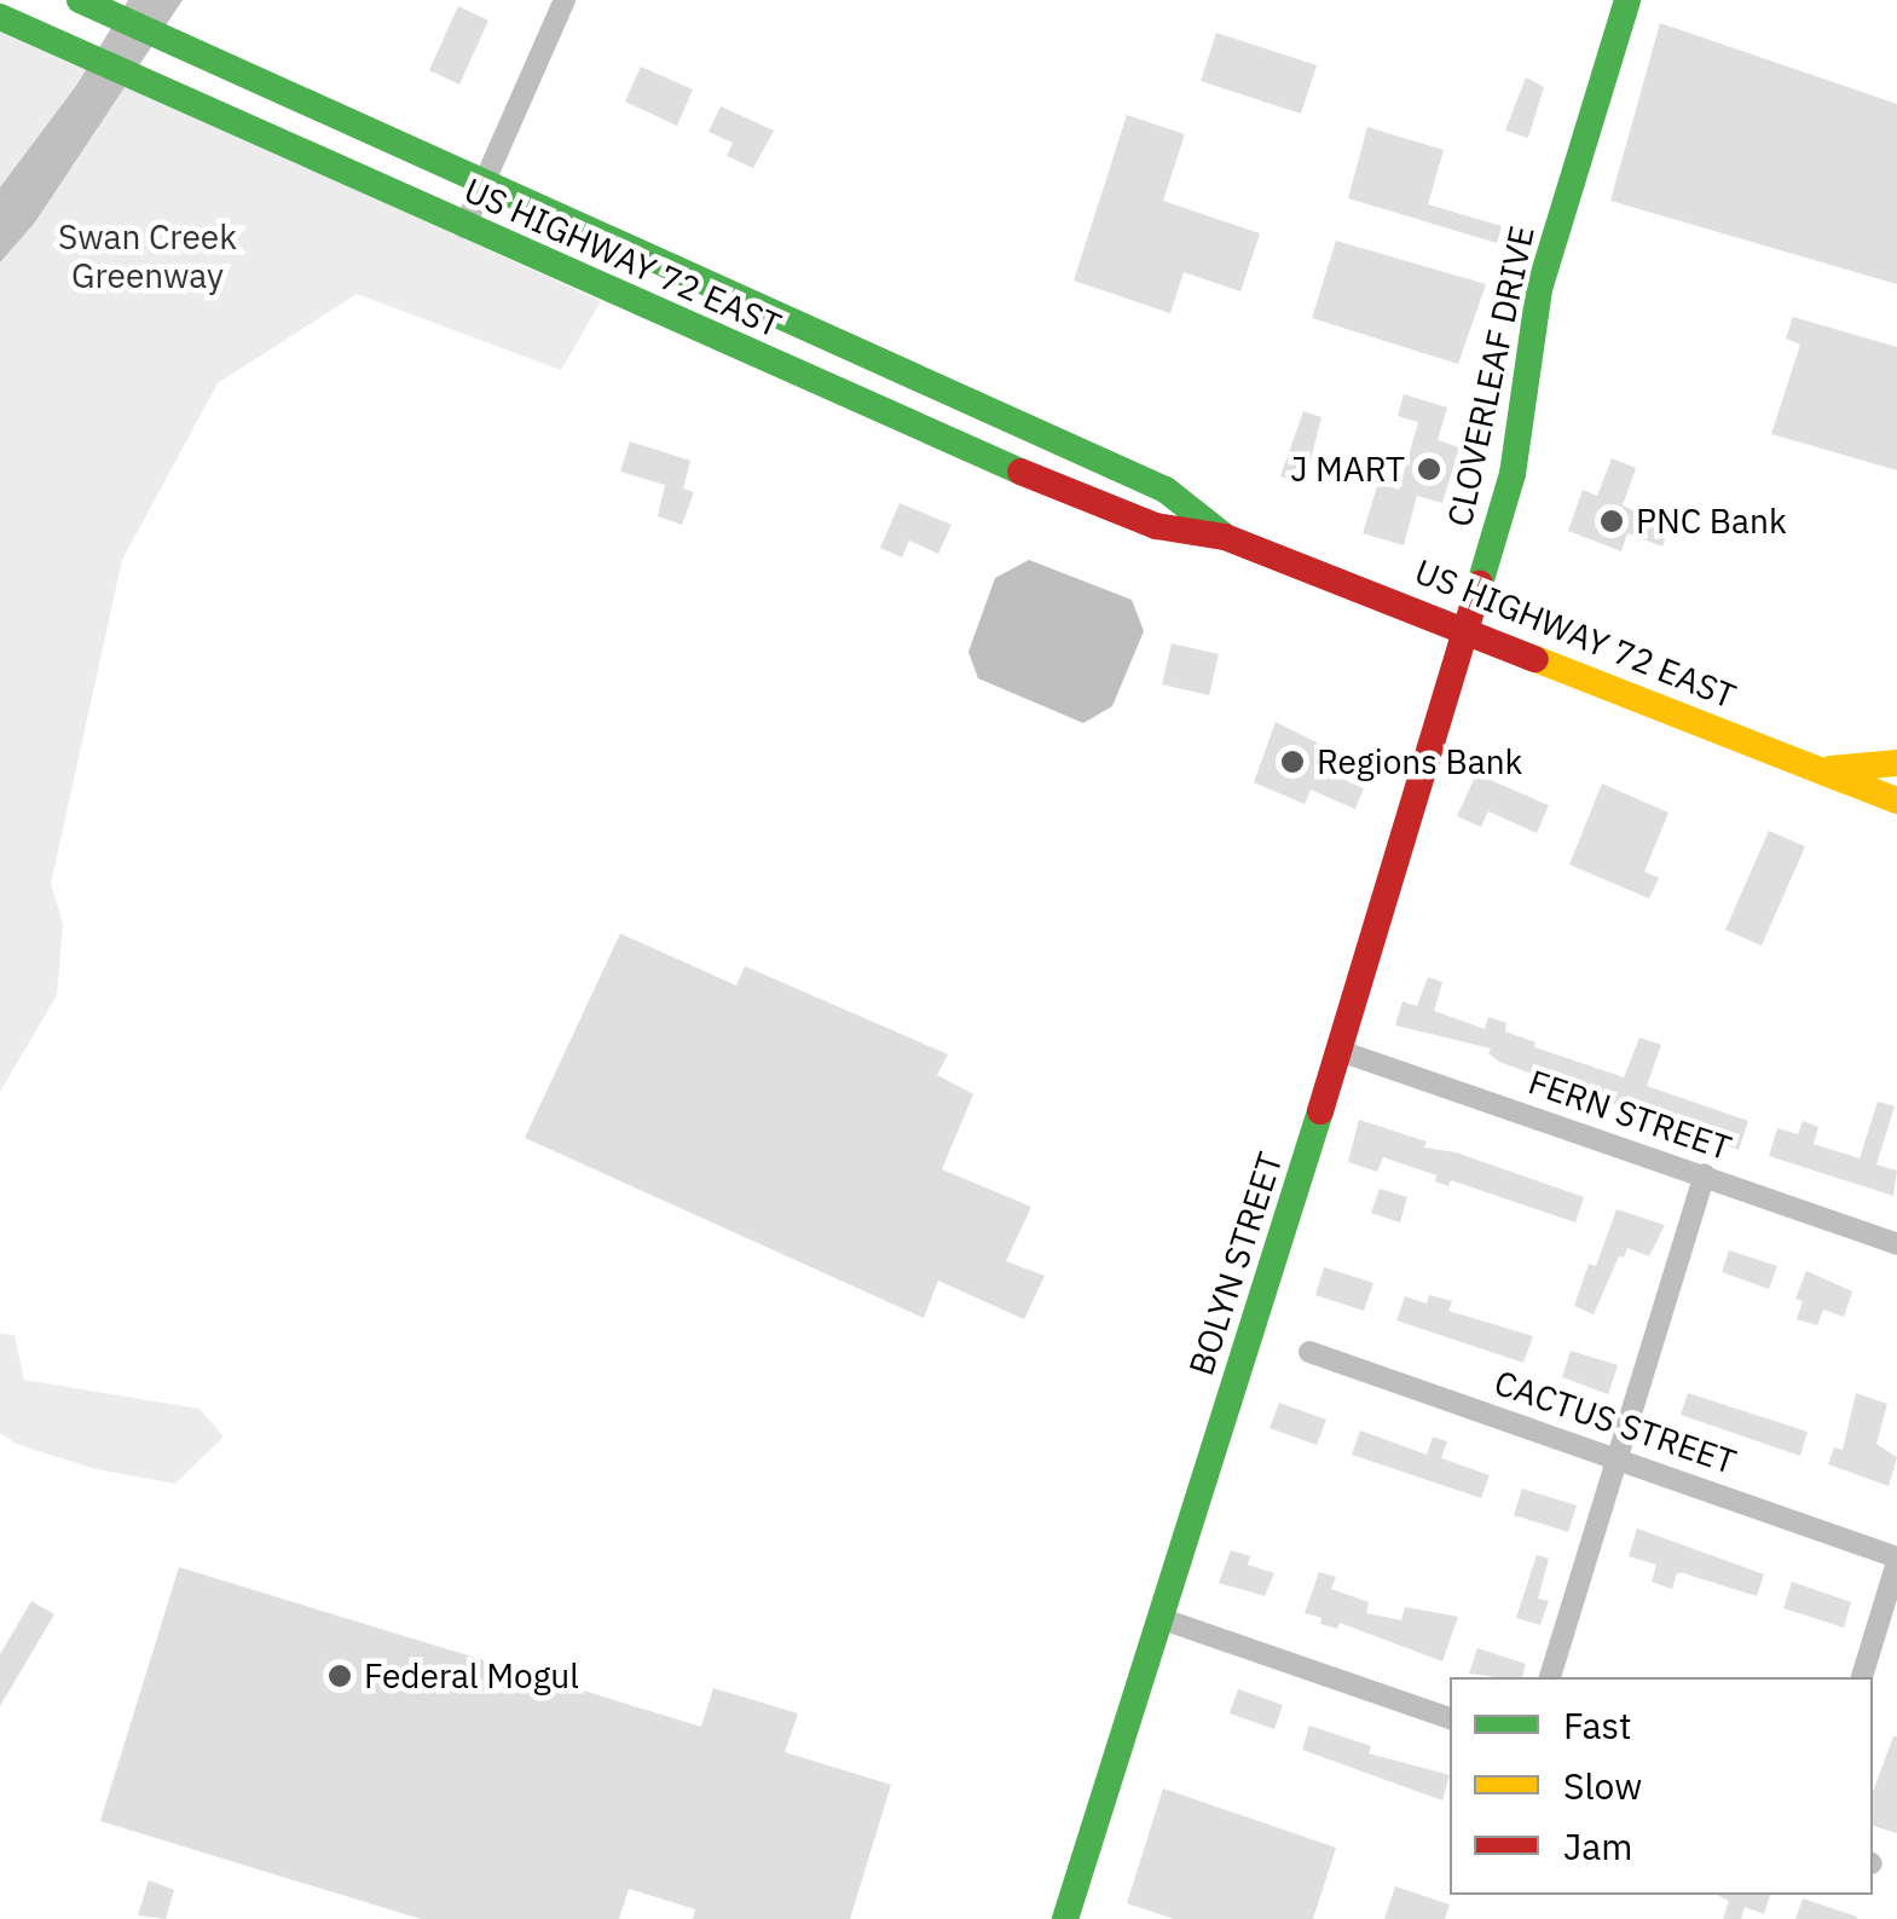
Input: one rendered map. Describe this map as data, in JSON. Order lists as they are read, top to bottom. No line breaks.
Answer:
{"streets":{"main road":["US HIGHWAY 72 EAST","CLOVERLEAF DRIVE","BOLYN STREET"],"street":["FERN STREET","CACTUS STREET"]},"crossings":[["US HIGHWAY 72 EAST","CLOVERLEAF DRIVE"],["US HIGHWAY 72 EAST","BOLYN STREET"],["CLOVERLEAF DRIVE","BOLYN STREET"],["FERN STREET","BOLYN STREET"]],"parks":["Swan Creek Greenway"],"places":["J MART","PNC Bank","Regions Bank","Federal Mogul"],"legend":["Fast","Slow","Jam"]}
